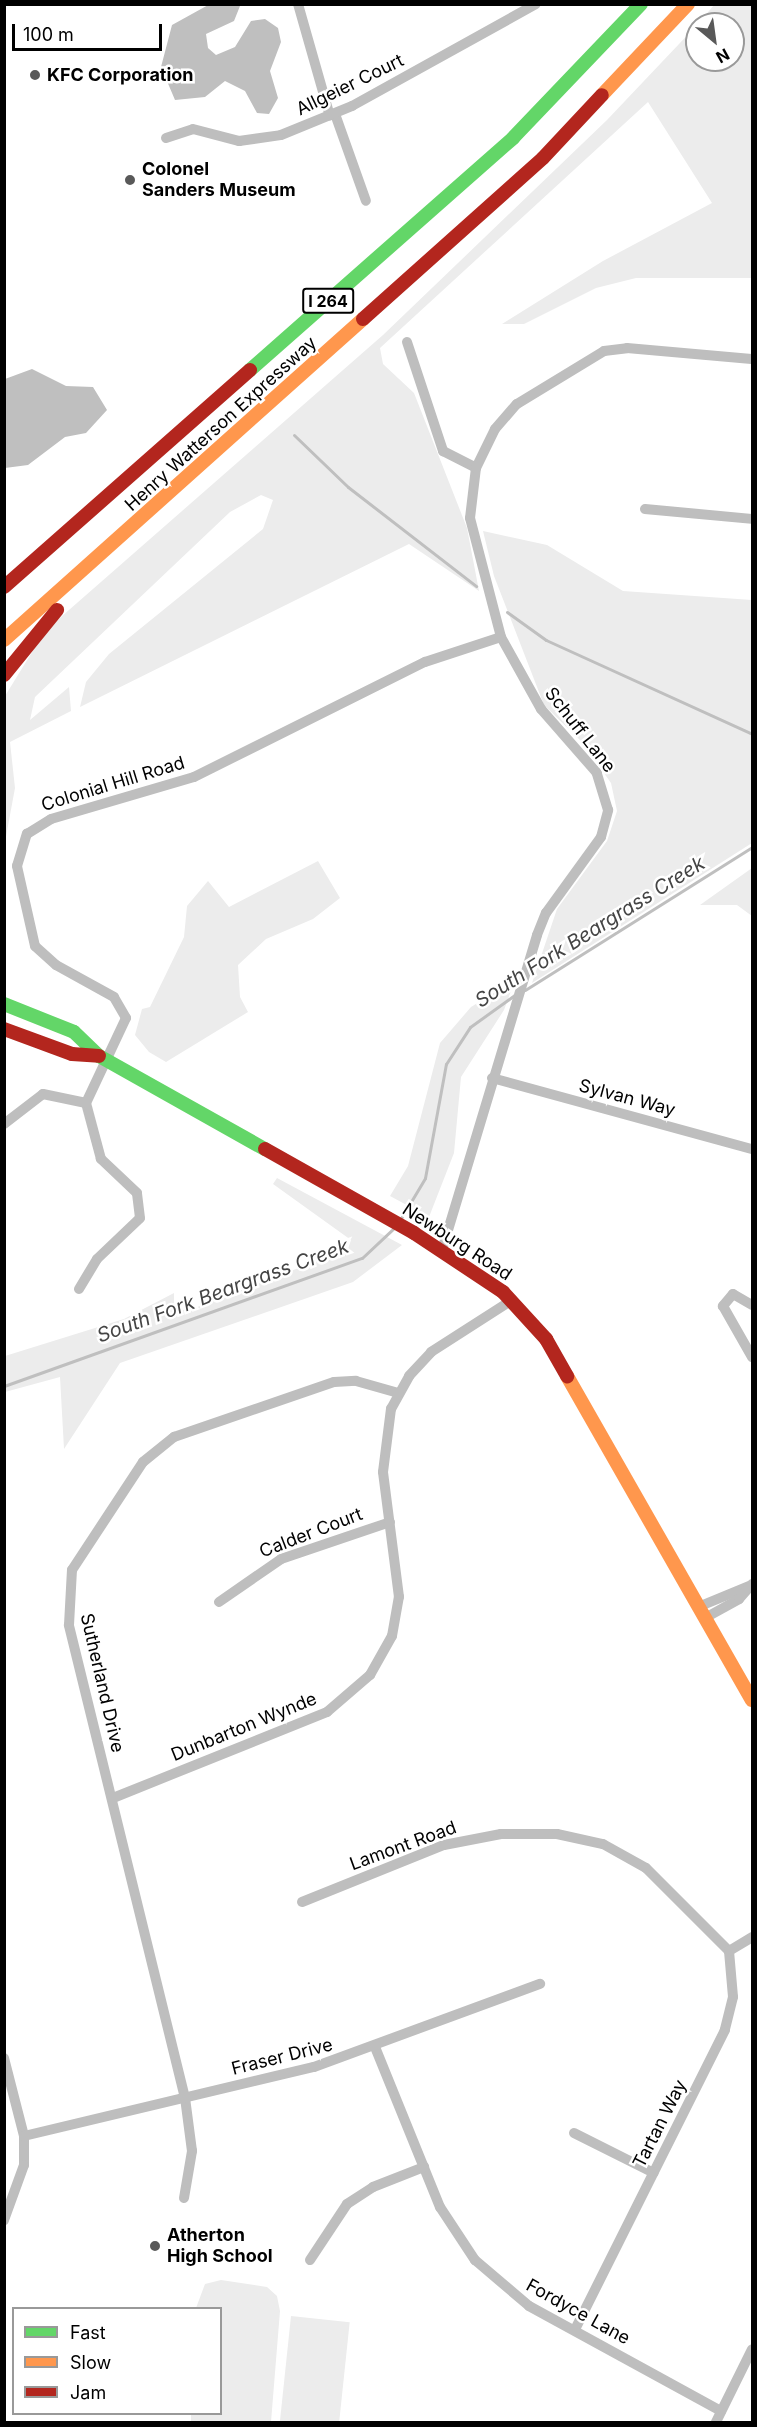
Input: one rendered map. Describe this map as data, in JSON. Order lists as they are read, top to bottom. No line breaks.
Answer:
{"streets":{"main road":["I 264","Henry Watterson Expressway","Newburg Road"],"street":["Allgeier Court","Schuff Lane","Colonial Hill Road","Sylvan Way","Calder Court","Sutherland Drive","Dunbarton Wynde","Lamont Road","Fraser Drive","Tartan Way","Fordyce Lane"]},"crossings":[["Schuff Lane","Colonial Hill Road"],["Schuff Lane","Sylvan Way"],["Schuff Lane","Newburg Road"],["Colonial Hill Road","Newburg Road"],["Newburg Road","Dunbarton Wynde"],["Calder Court","Dunbarton Wynde"],["Sutherland Drive","Dunbarton Wynde"],["Sutherland Drive","Fraser Drive"],["Lamont Road","Tartan Way"],["Fraser Drive","Fordyce Lane"],["Tartan Way","Fordyce Lane"]],"water":["South Fork Beargrass Creek"],"places":["KFC Corporation","Colonel Sanders Museum","Atherton High School"],"legend":["Fast","Slow","Jam"],"scale_bar":"100 m","north":"bottom right"}
